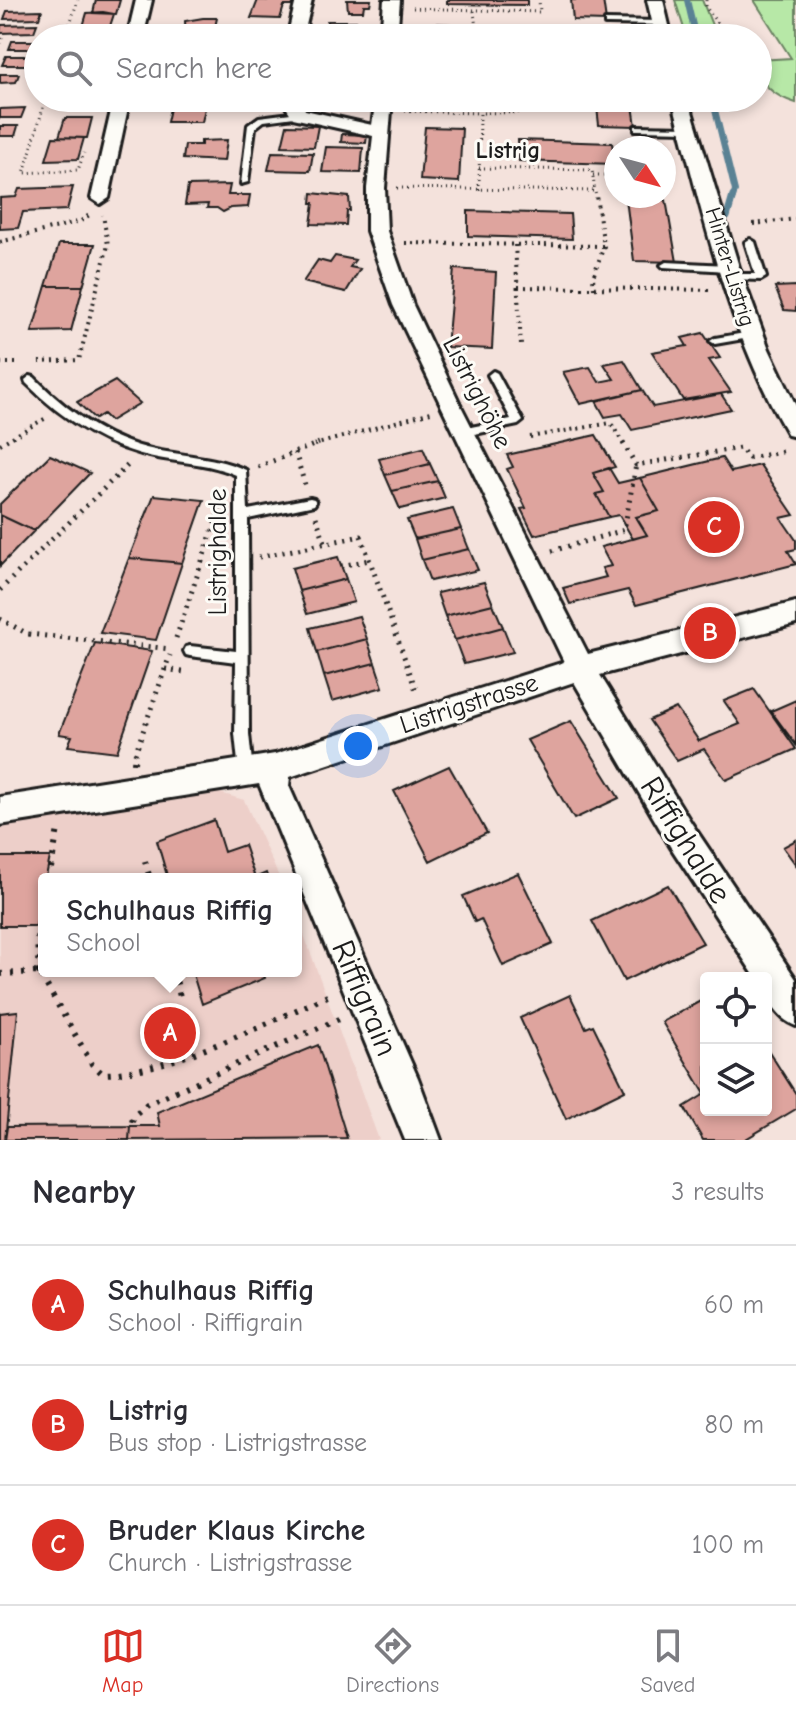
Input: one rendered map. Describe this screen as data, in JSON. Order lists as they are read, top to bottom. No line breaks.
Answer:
{"streets":{"street":["Hinter-Listrig","Listrighöhe","Listrigstrasse","Riffighalde","Riffigrain"],"lane":["Listrighalde"]},"crossings":[["Listrighöhe","Listrigstrasse"],["Listrighöhe","Riffighalde"],["Listrighalde","Listrigstrasse"],["Listrighalde","Riffigrain"],["Listrigstrasse","Riffighalde"],["Listrigstrasse","Riffigrain"]],"districts":["Listrig"],"north":"bottom right","page":{"search":"Search here","pins":["C","B","A"],"popup":["Schulhaus Riffig","School"],"heading":["Nearby","3 results"],"list":[{"mark":"A","name":"Schulhaus Riffig","note":"School · Riffigrain","value":"60 m"},{"mark":"B","name":"Listrig","note":"Bus stop · Listrigstrasse","value":"80 m"},{"mark":"C","name":"Bruder Klaus Kirche","note":"Church · Listrigstrasse","value":"100 m"}],"nav":["Map","Directions","Saved"]}}
